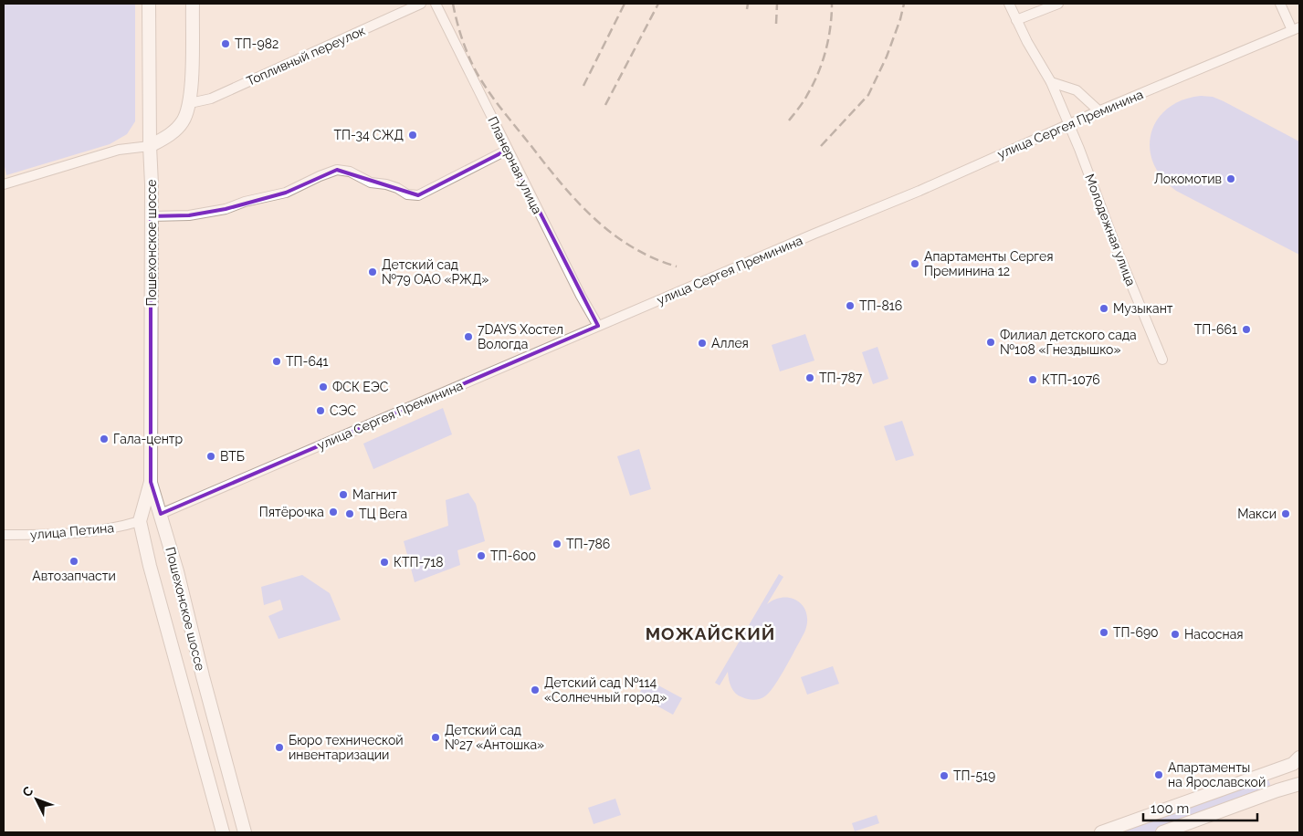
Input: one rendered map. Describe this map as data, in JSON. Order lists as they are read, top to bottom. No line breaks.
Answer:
{"streets":{"main road":["Пошехонское шоссе"],"street":["Топливный переулок","улица Сергея Преминина","Планерная улица","Молодежная улица","улица Петина"]},"crossings":[["улица Сергея Преминина","Планерная улица"],["улица Сергея Преминина","Молодежная улица"],["улица Сергея Преминина","Пошехонское шоссе"],["Пошехонское шоссе","улица Петина"]],"districts":["МОЖАЙСКИЙ"],"places":["ТП-982","ТП-34 СЖД","Локомотив","Апартаменты Сергея Преминина 12","Детский сад №79 ОАО «РЖД»","ТП-816","Музыкант","ТП-661","7DAYS Хостел Вологда","Филиал детского сада №108 «Гнездышко»","Аллея","ТП-641","ТП-787","КТП-1076","ФСК ЕЭС","СЭС","Гала-центр","ВТБ","Магнит","Пятёрочка","ТЦ Вега","Макси","ТП-786","ТП-600","Автозапчасти","КТП-718","ТП-690","Насосная","Детский сад №114 «Солнечный город»","Детский сад №27 «Антошка»","Бюро технической инвентаризации","Апартаменты на Ярославской","ТП-519"],"scale_bar":"100 m","north":"top left"}
